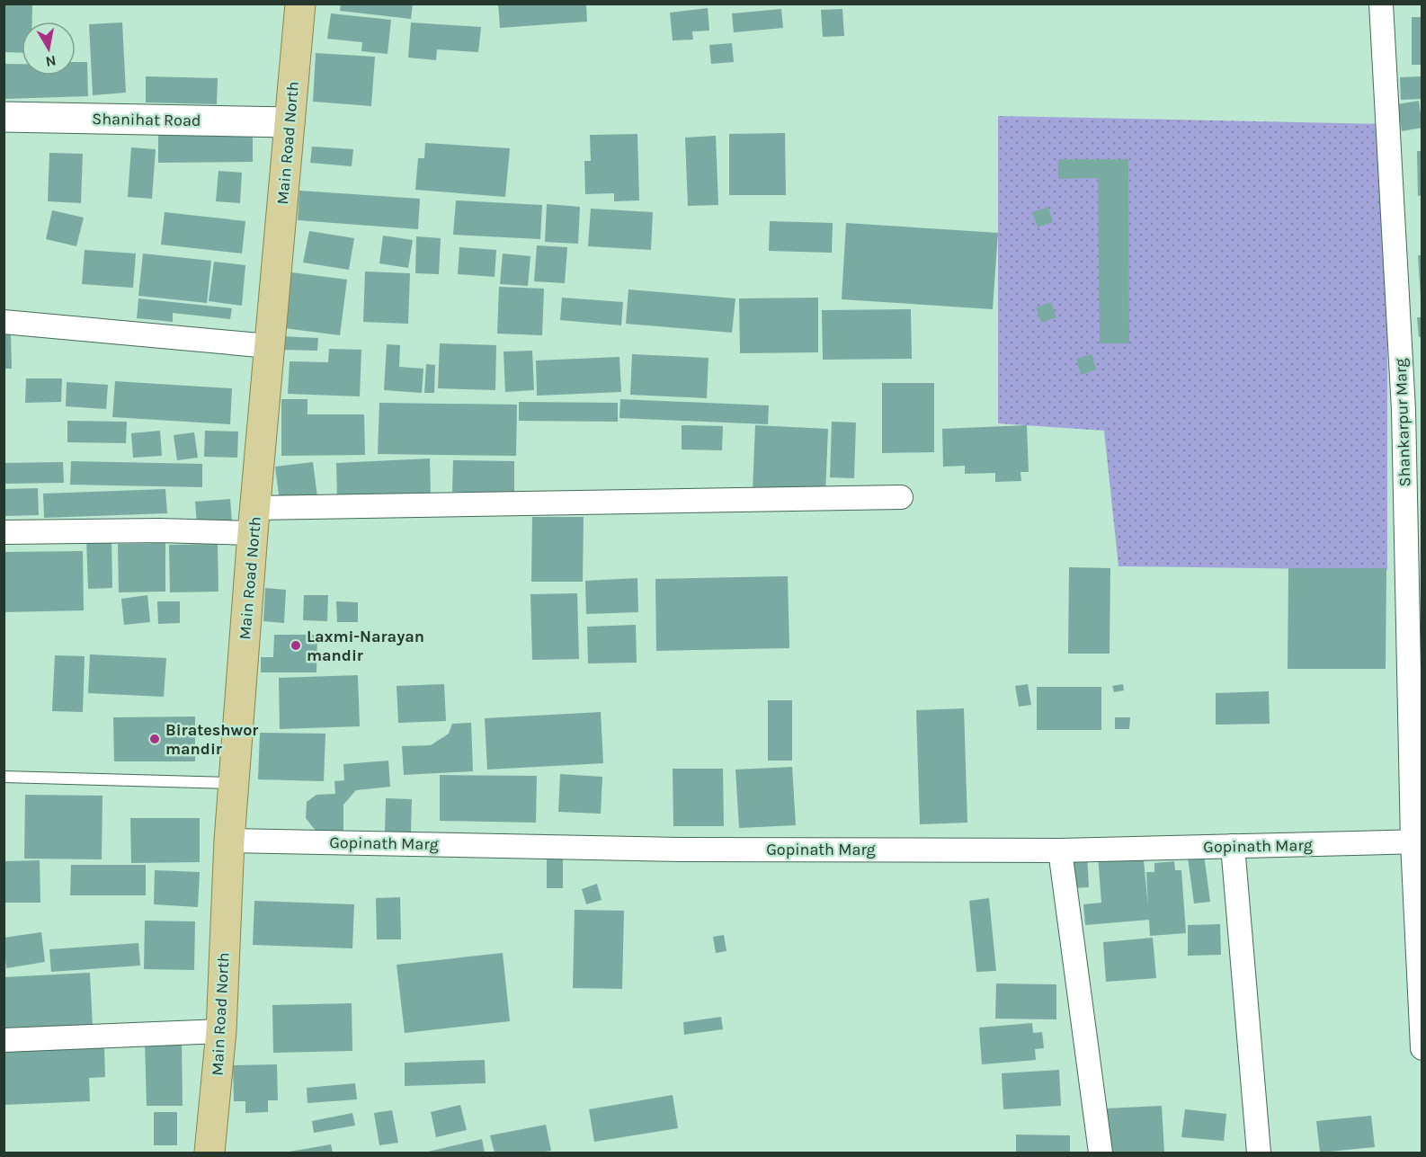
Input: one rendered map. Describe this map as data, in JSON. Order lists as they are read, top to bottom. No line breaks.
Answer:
{"streets":{"main road":["Main Road North"],"street":["Shanihat Road","Shankarpur Marg","Gopinath Marg"]},"crossings":[["Shanihat Road","Main Road North"],["Main Road North","Gopinath Marg"],["Shankarpur Marg","Gopinath Marg"]],"places":["Laxmi-Narayan mandir","Birateshwor mandir"],"north":"bottom"}
